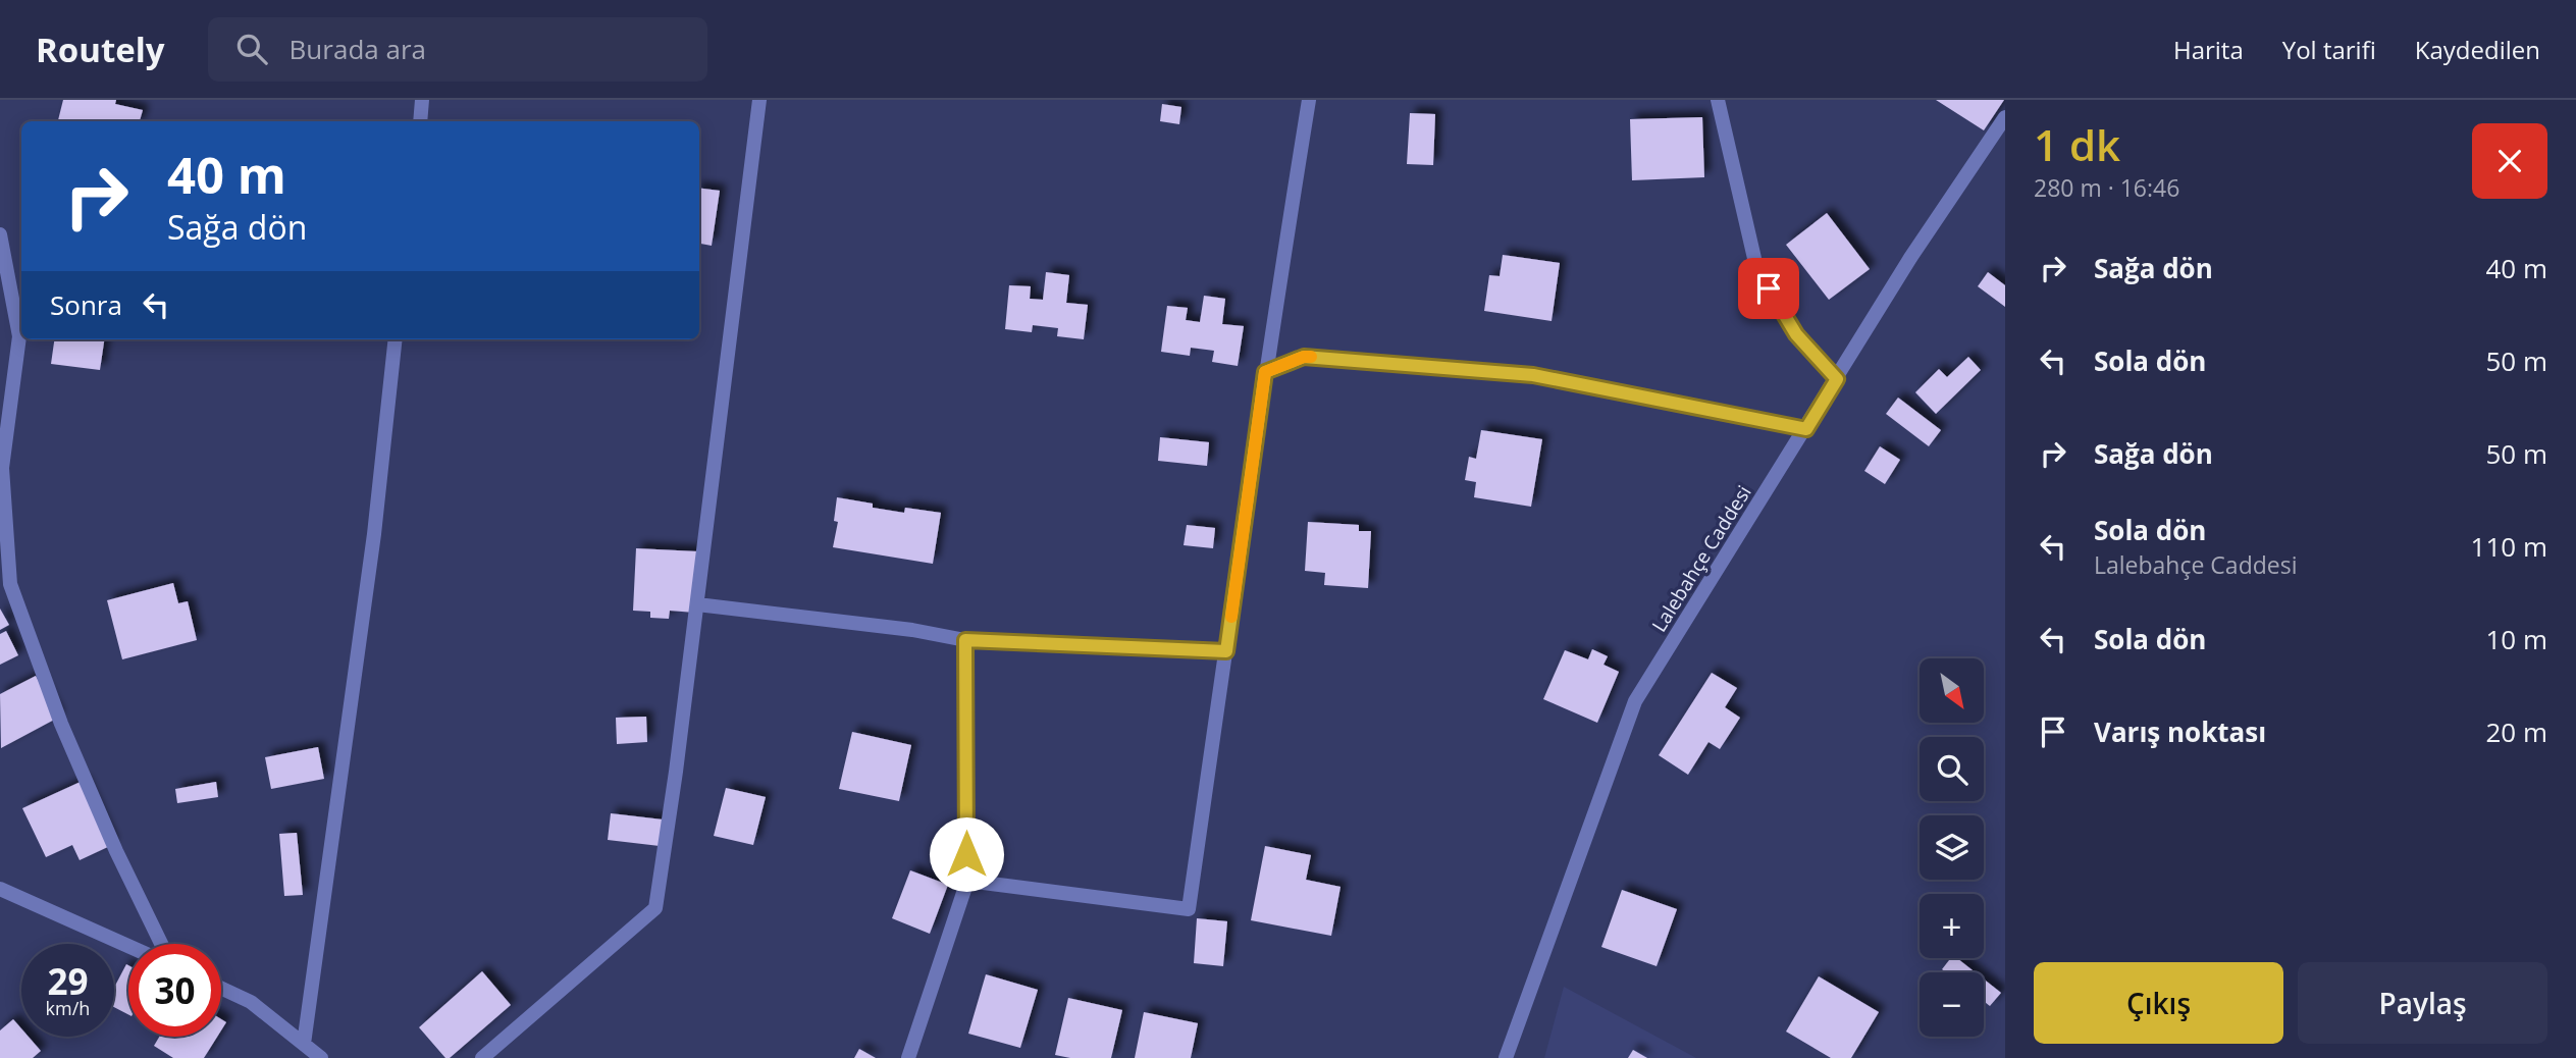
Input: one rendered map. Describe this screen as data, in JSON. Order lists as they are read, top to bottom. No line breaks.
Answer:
{"streets":{"street":["Lalebahçe Caddesi"]},"north":"bottom right","page":{"header":"Routely","search":"Burada ara","nav":["Harita","Yol tarifi","Kaydedilen"],"heading":["1 dk","280 m · 16:46"],"turn":["40 m","Sağa dön"],"list":[{"name":"Sağa dön","value":"40 m"},{"name":"Sola dön","value":"50 m"},{"name":"Sağa dön","value":"50 m"},{"name":"Sola dön","note":"Lalebahçe Caddesi","value":"110 m"},{"name":"Sola dön","value":"10 m"},{"name":"Varış noktası","value":"20 m"}],"then":"Sonra","map_buttons":["+","−"],"speed":"29 km/h","limit":"30","buttons":["Çıkış","Paylaş"]}}
